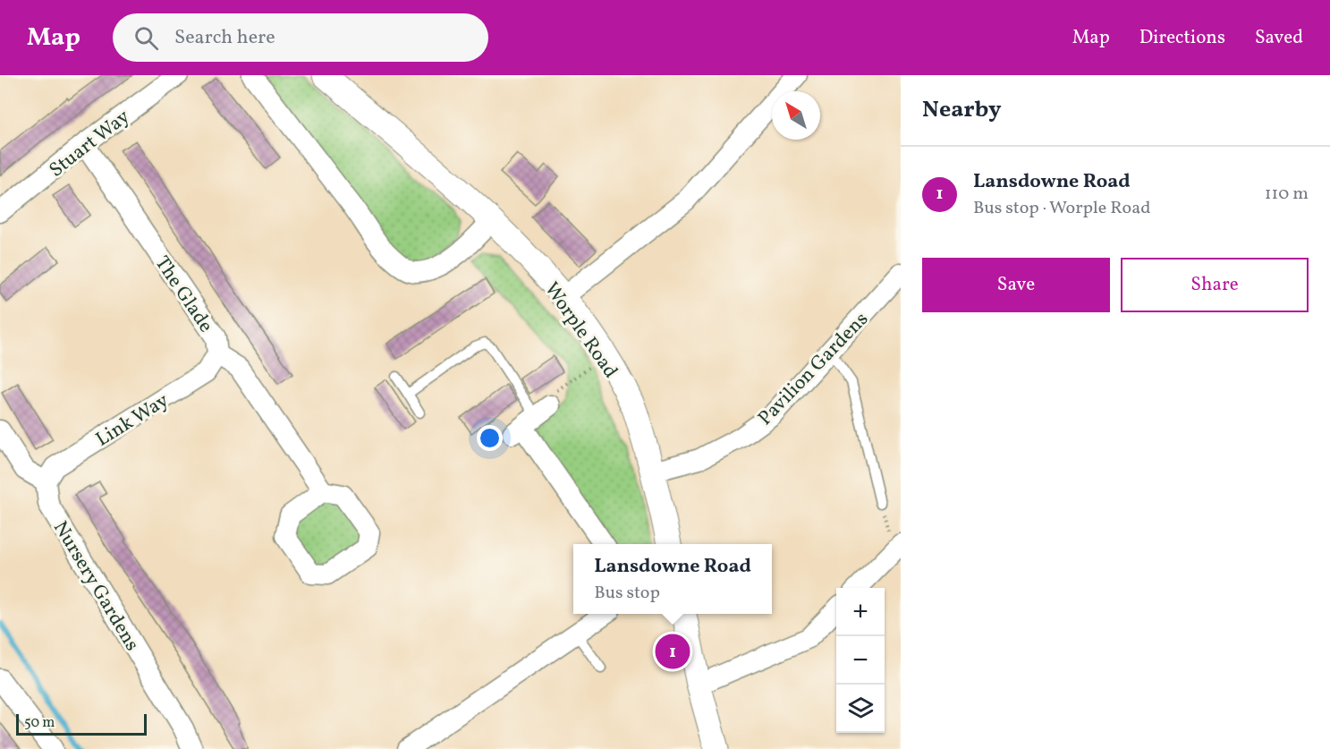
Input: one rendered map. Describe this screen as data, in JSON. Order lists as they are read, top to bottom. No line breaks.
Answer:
{"streets":{"street":["Stuart Way","The Glade","Worple Road","Pavilion Gardens","Link Way","Nursery Gardens"]},"crossings":[["Stuart Way","The Glade"],["The Glade","Link Way"],["Worple Road","Pavilion Gardens"],["Link Way","Nursery Gardens"]],"scale_bar":"50 m","north":"top left","page":{"header":"Map","search":"Search here","nav":["Map","Directions","Saved"],"heading":"Nearby","list":[{"mark":"1","name":"Lansdowne Road","note":"Bus stop · Worple Road","value":"110 m"}],"buttons":["Save","Share"],"popup":["Lansdowne Road","Bus stop"],"map_buttons":["+","−"],"pins":"1","scale":"50 m"}}
